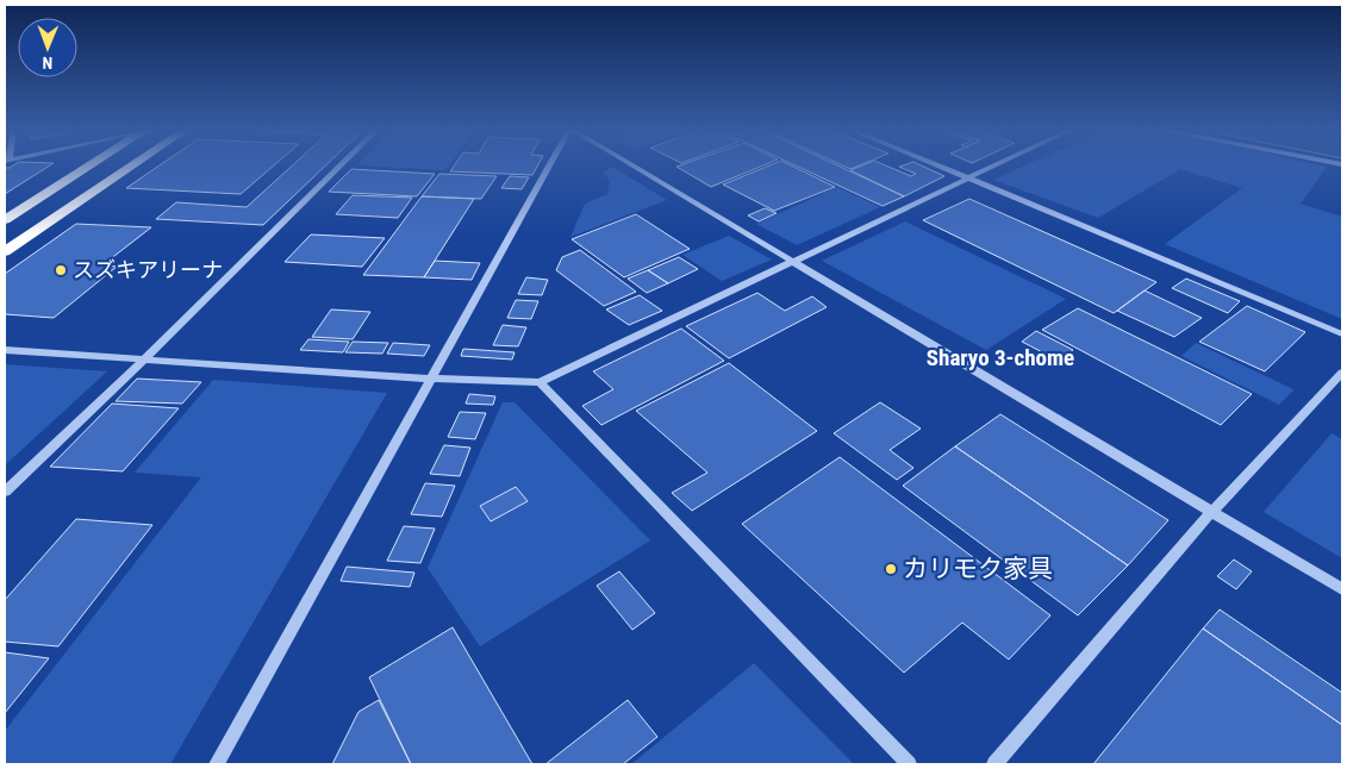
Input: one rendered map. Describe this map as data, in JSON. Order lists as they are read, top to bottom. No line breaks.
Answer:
{"districts":["Sharyo 3-chome"],"places":["スズキアリーナ","カリモク家具"],"north":"bottom"}
